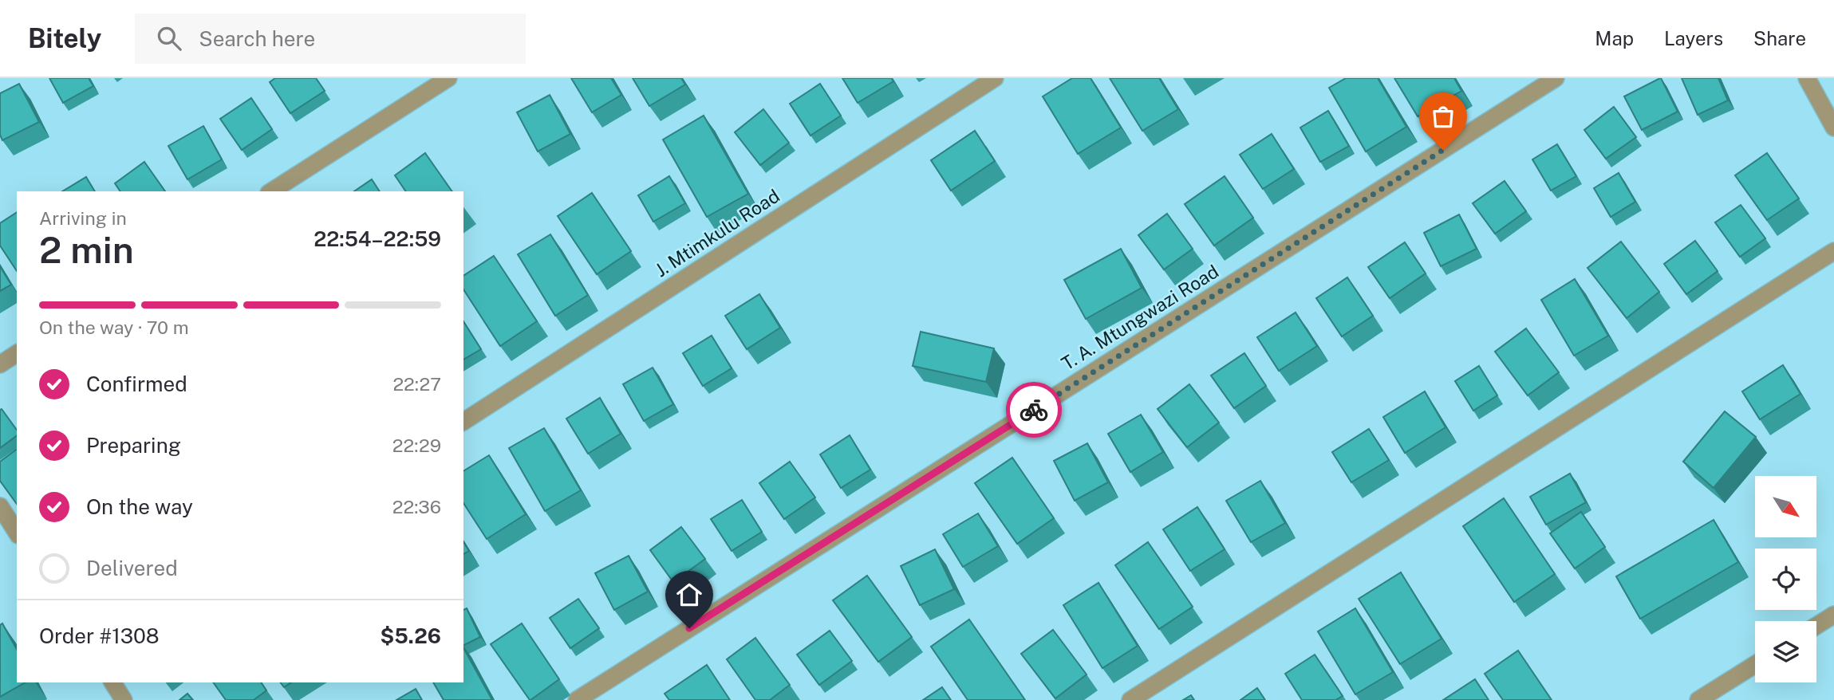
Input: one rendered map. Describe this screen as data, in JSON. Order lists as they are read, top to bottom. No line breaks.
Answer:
{"streets":{"street":["J. Mtimkulu Road","T. A. Mtungwazi Road"]},"north":"bottom right","page":{"header":"Bitely","search":"Search here","nav":["Map","Layers","Share"],"heading":["2 min","Arriving in","22:54–22:59"],"panel":["Order #1308","$5.26"],"bar":"On the way · 70 m","list":[["Confirmed","22:27"],["Preparing","22:29"],["On the way","22:36"],"Delivered"]}}
